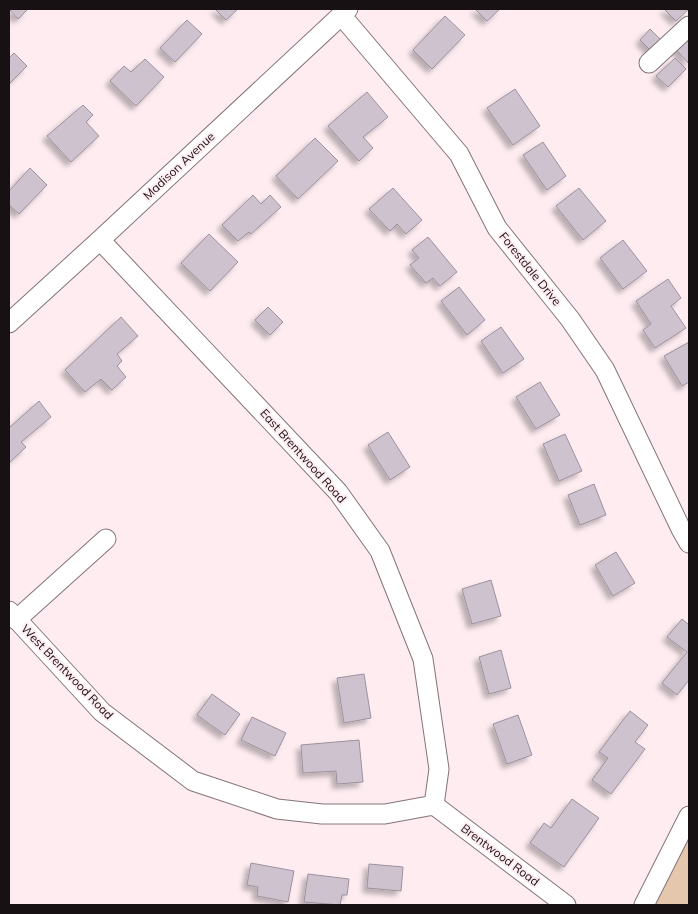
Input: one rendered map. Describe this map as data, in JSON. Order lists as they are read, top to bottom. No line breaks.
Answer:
{"streets":{"street":["Madison Avenue","Forestdale Drive","East Brentwood Road","West Brentwood Road","Brentwood Road"]},"crossings":[["Madison Avenue","Forestdale Drive"],["Madison Avenue","East Brentwood Road"],["East Brentwood Road","West Brentwood Road"],["East Brentwood Road","Brentwood Road"],["West Brentwood Road","Brentwood Road"]]}
